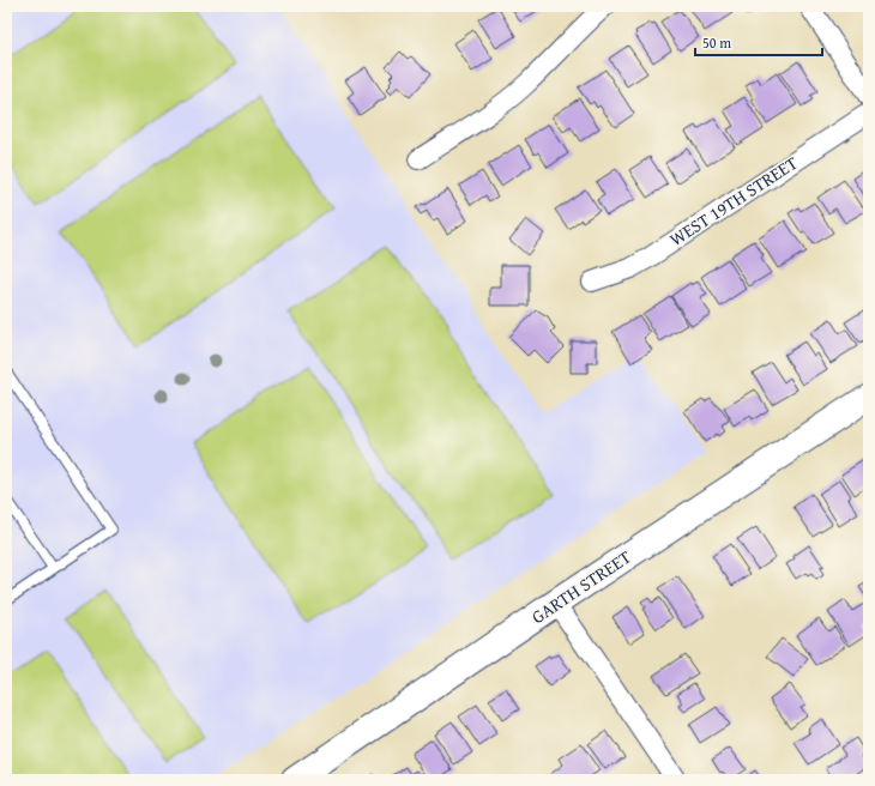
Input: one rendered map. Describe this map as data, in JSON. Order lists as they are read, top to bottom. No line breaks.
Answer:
{"streets":{"main road":["GARTH STREET"],"street":["WEST 19TH STREET"]},"scale_bar":"50 m"}
